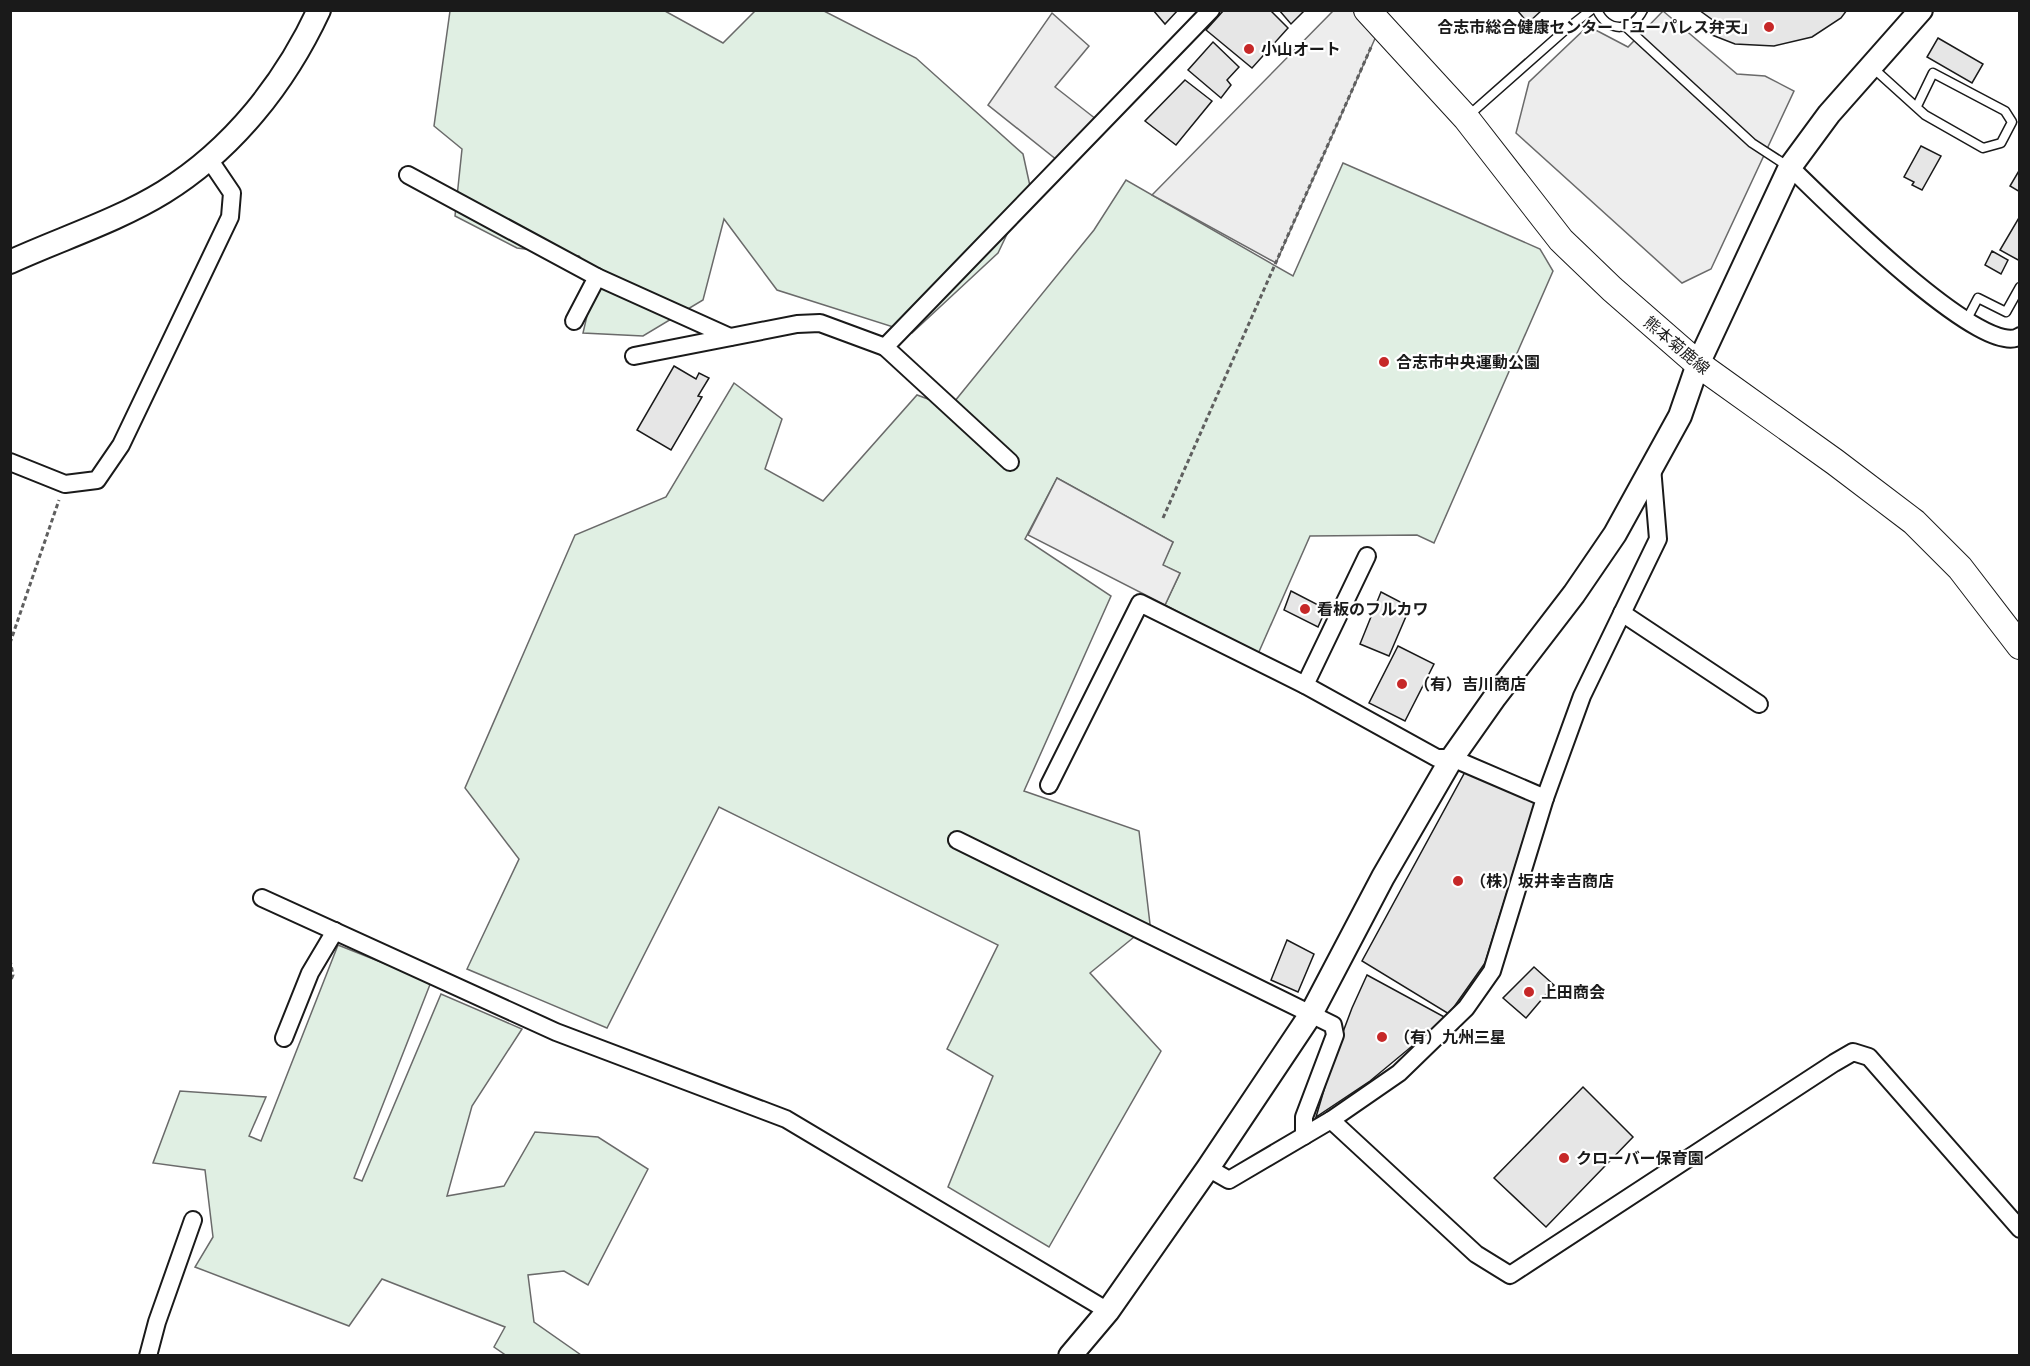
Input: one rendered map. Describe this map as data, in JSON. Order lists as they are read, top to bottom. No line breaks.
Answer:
{"streets":{"main road":["熊本菊鹿線"]},"places":["合志市総合健康センター「ユーパレス弁天」","小山オート","合志市中央運動公園","看板のフルカワ","（有）吉川商店","（株）坂井幸吉商店","上田商会","（有）九州三星","クローバー保育園"]}
